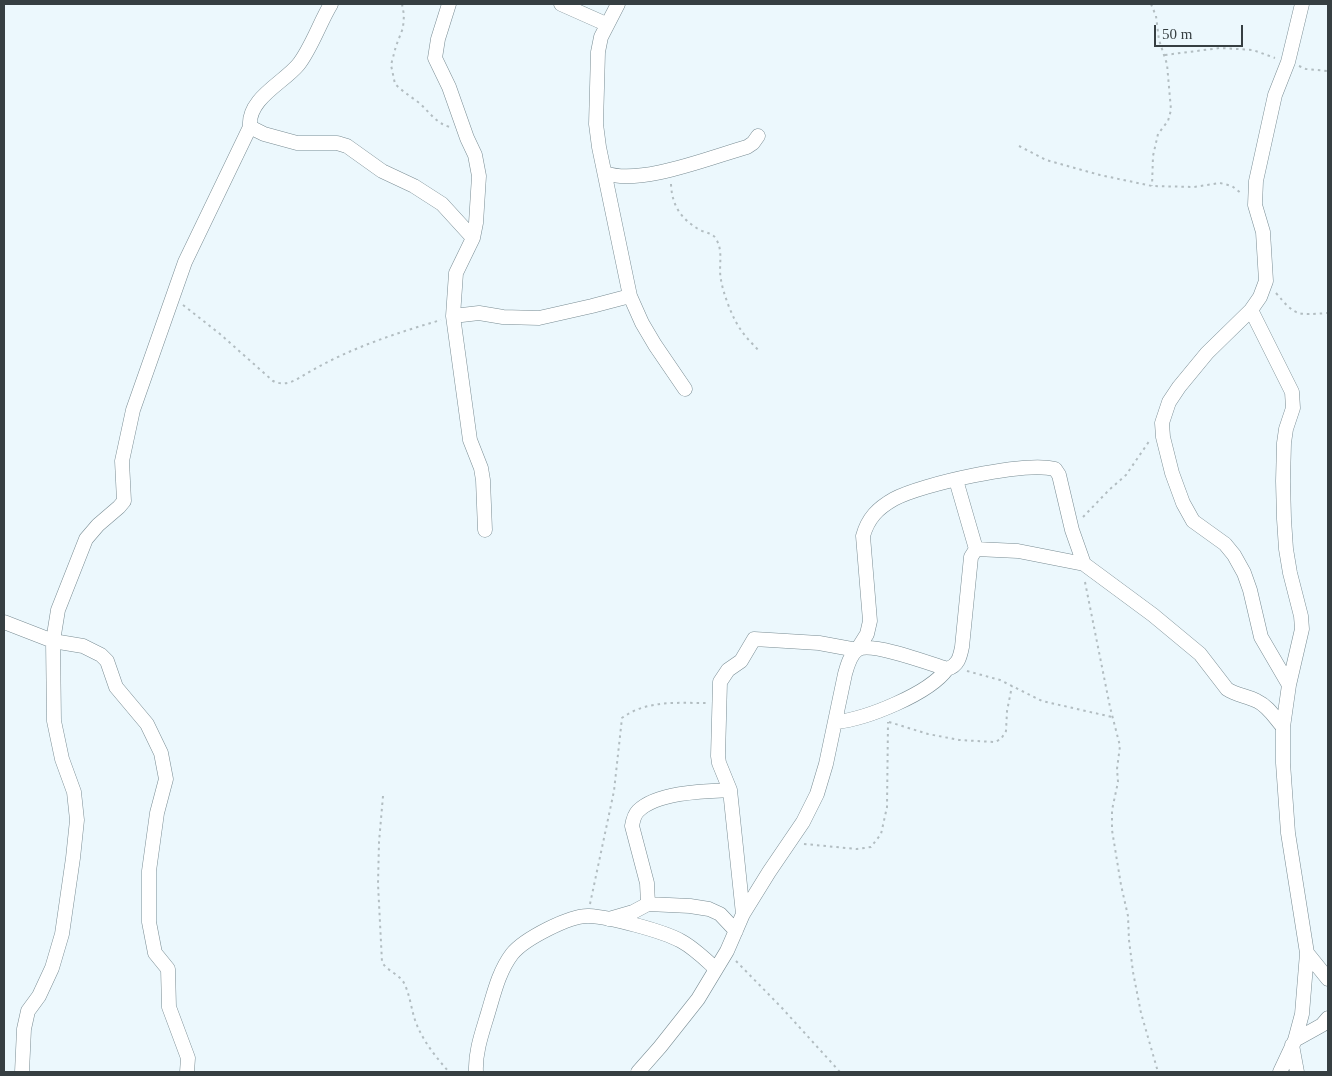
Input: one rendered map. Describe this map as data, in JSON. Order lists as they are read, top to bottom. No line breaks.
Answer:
{"scale_bar":"50 m"}
